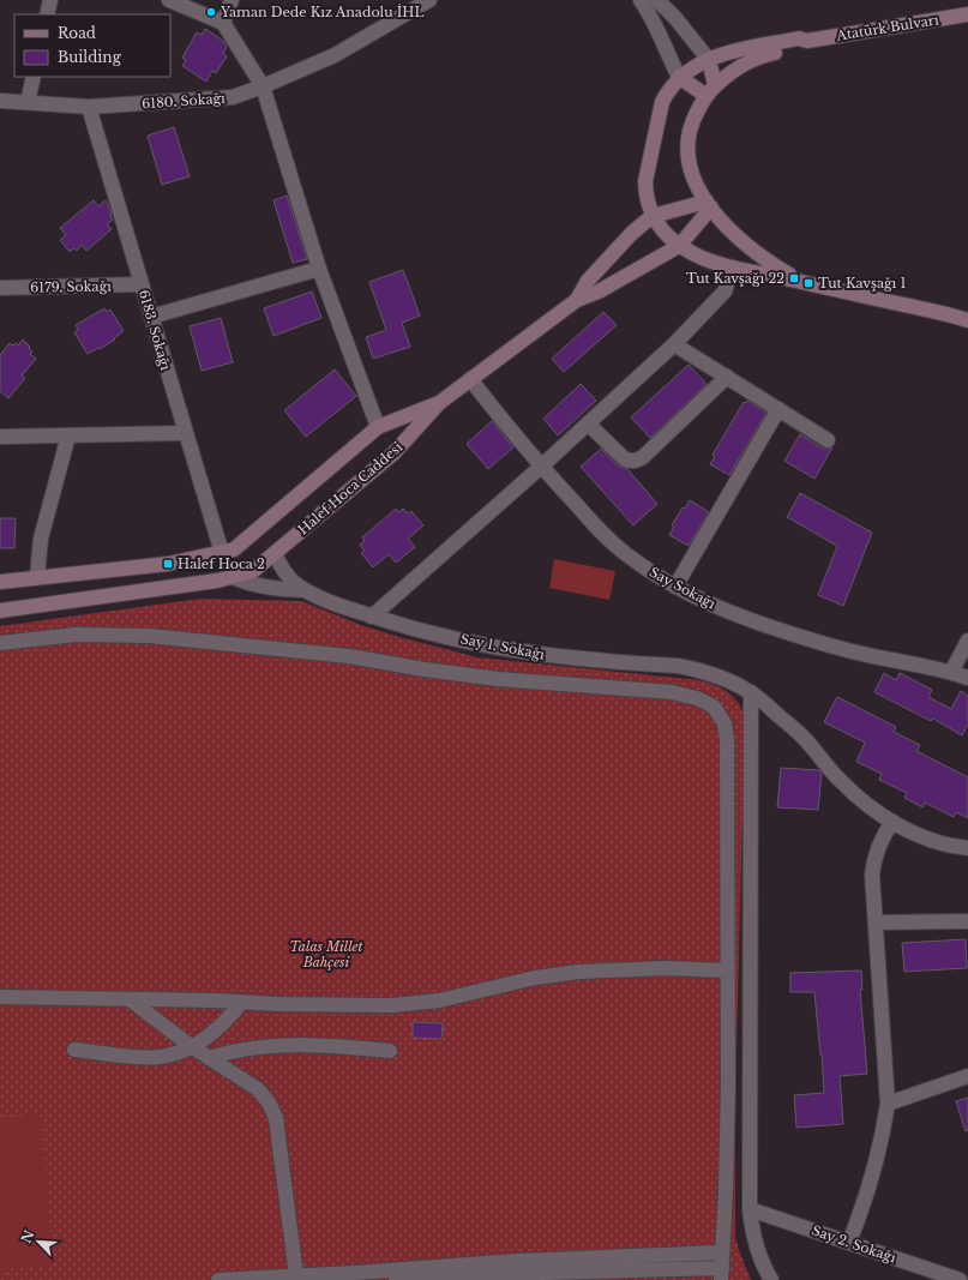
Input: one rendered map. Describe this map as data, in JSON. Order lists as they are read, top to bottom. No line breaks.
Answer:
{"streets":{"main road":["Atatürk Bulvarı","Halef Hoca Caddesi"],"street":["6180. Sokağı","6179. Sokağı","6183. Sokağı","Say Sokağı","Say 1. Sokağı","Say 2. Sokağı"]},"crossings":[["6180. Sokağı","6183. Sokağı"],["6179. Sokağı","6183. Sokağı"],["6183. Sokağı","Halef Hoca Caddesi"],["Halef Hoca Caddesi","Say 1. Sokağı"]],"parks":["Talas Millet Bahçesi"],"places":{"other":["Yaman Dede Kız Anadolu İHL"],"transit":["Tut Kavşağı 22","Tut Kavşağı 1","Halef Hoca 2"]},"legend":["Road","Building"],"north":"top left"}
